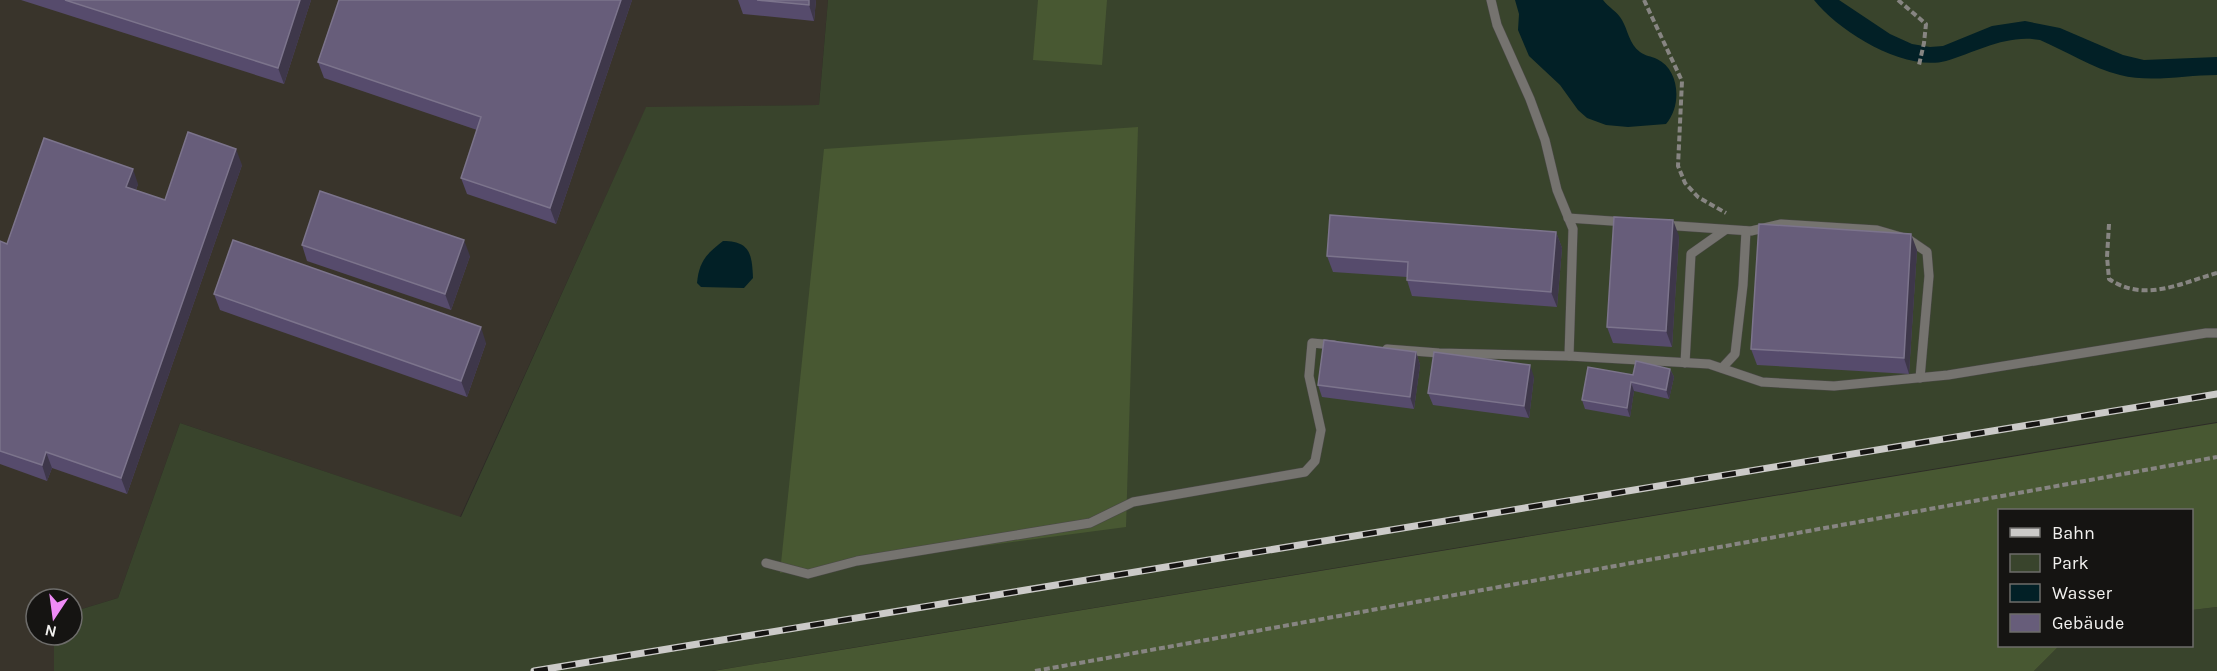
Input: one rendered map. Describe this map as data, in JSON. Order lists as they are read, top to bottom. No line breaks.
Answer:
{"legend":["Bahn","Park","Wasser","Gebäude"],"north":"bottom"}
